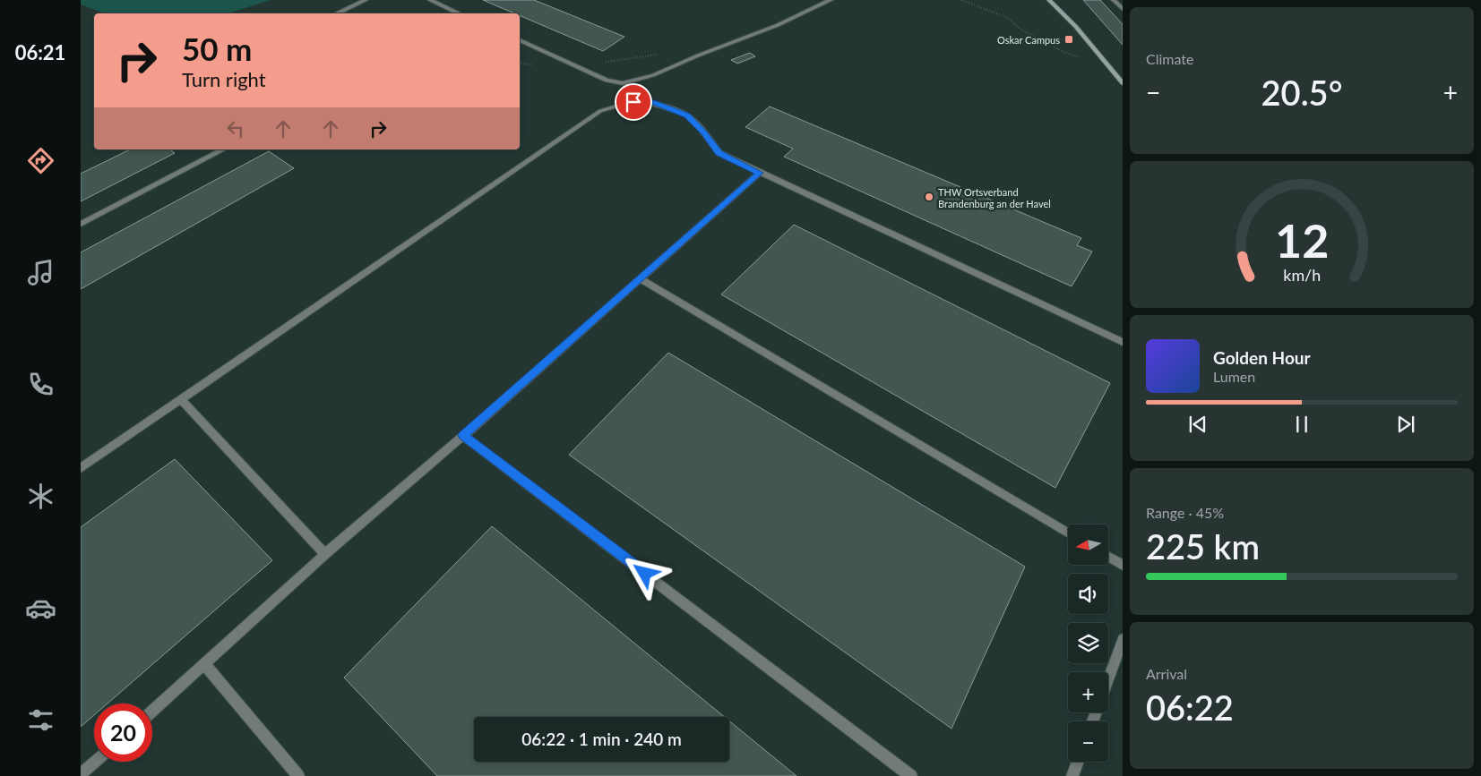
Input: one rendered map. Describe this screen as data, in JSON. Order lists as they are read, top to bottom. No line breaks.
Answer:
{"places":{"transit":["Oskar Campus"],"other":["THW Ortsverband Brandenburg an der Havel"]},"north":"left","page":{"tabs":"06:21","tile":["Climate",["Range · 45%","225 km"],["Arrival","06:22"]],"turn":["50 m","Turn right"],"heat":["−","20.5°","+"],"song":["Golden Hour","Lumen"],"map_buttons":["+","−"],"limit":"20","trip":"06:22 · 1 min · 240 m","gauge":["12","km/h"]}}
